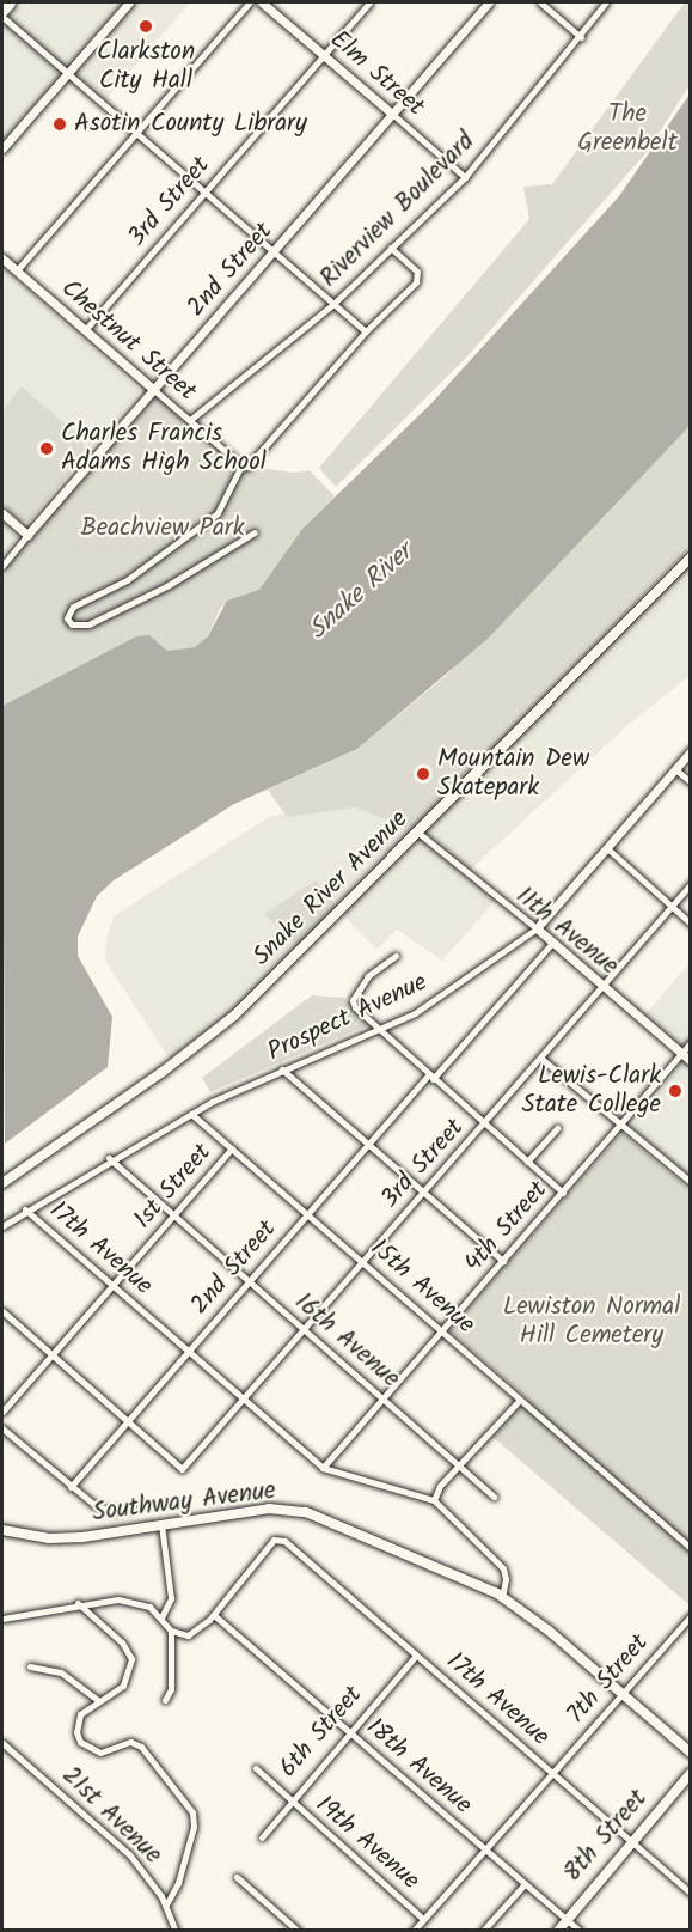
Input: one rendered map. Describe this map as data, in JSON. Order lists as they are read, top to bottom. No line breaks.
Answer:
{"streets":{"main road":["Snake River Avenue","Southway Avenue","8th Street"],"street":["Elm Street","3rd Street","Riverview Boulevard","2nd Street","Chestnut Street","11th Avenue","Prospect Avenue","1st Street","4th Street","17th Avenue","15th Avenue","16th Avenue","7th Street","6th Street","18th Avenue","21st Avenue","19th Avenue"]},"crossings":[["Elm Street","3rd Street"],["Elm Street","Riverview Boulevard"],["Elm Street","2nd Street"],["3rd Street","2nd Street"],["3rd Street","Chestnut Street"],["3rd Street","11th Avenue"],["3rd Street","17th Avenue"],["3rd Street","15th Avenue"],["3rd Street","16th Avenue"],["Riverview Boulevard","Chestnut Street"],["2nd Street","Chestnut Street"],["2nd Street","11th Avenue"],["2nd Street","17th Avenue"],["2nd Street","15th Avenue"],["2nd Street","16th Avenue"],["Snake River Avenue","11th Avenue"],["11th Avenue","Prospect Avenue"],["11th Avenue","4th Street"],["Prospect Avenue","17th Avenue"],["Prospect Avenue","15th Avenue"],["Prospect Avenue","16th Avenue"],["1st Street","17th Avenue"],["1st Street","15th Avenue"],["1st Street","16th Avenue"],["4th Street","17th Avenue"],["4th Street","15th Avenue"],["4th Street","16th Avenue"],["17th Avenue","7th Street"],["17th Avenue","6th Street"],["17th Avenue","18th Avenue"],["17th Avenue","8th Street"],["Southway Avenue","7th Street"],["7th Street","18th Avenue"],["7th Street","19th Avenue"],["6th Street","18th Avenue"],["6th Street","19th Avenue"],["18th Avenue","8th Street"]],"water":["Snake River"],"parks":["The Greenbelt","Beachview Park","Lewiston Normal Hill Cemetery"],"places":["Clarkston City Hall","Asotin County Library","Charles Francis Adams High School","Mountain Dew Skatepark","Lewis-Clark State College"]}
